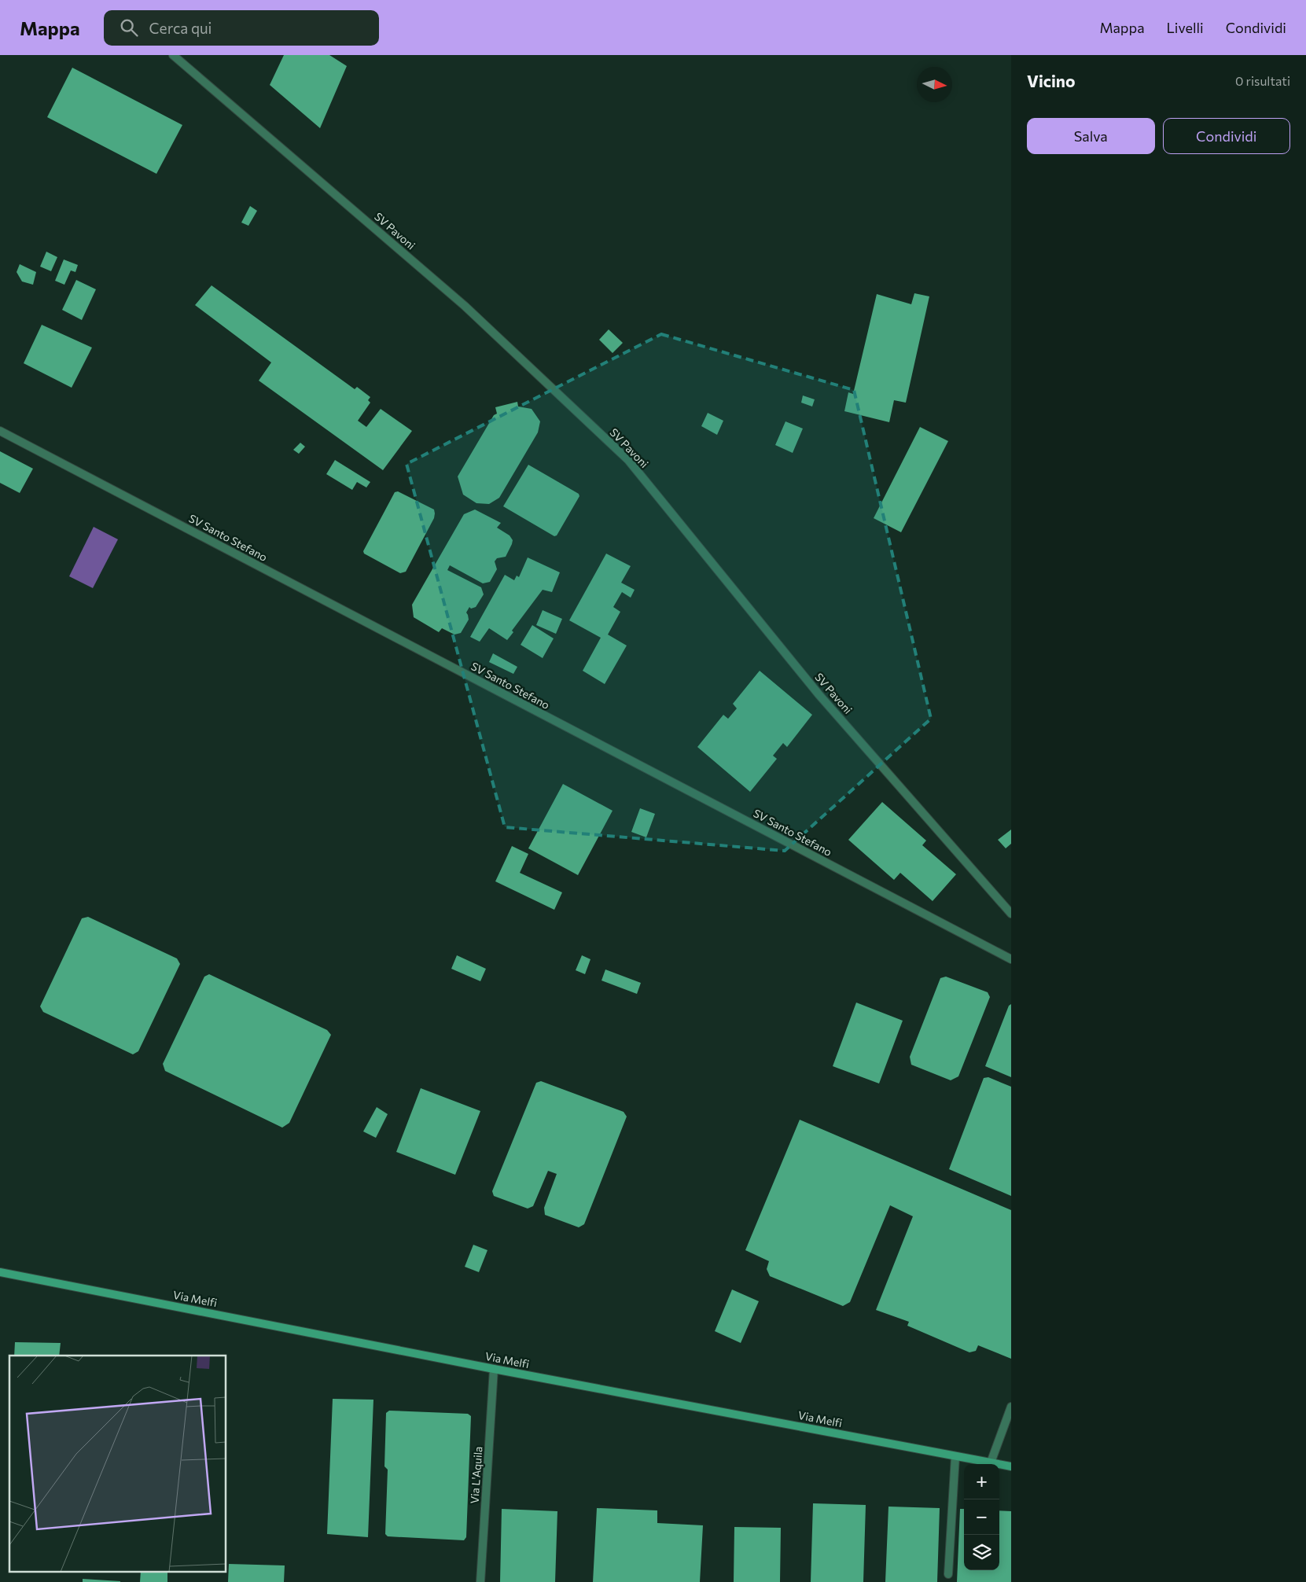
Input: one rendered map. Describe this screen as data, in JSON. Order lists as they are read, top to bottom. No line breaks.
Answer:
{"streets":{"main road":["Via Melfi"],"street":["SV Pavoni","SV Santo Stefano","Via L'Aquila"]},"crossings":[["Via Melfi","Via L'Aquila"]],"north":"right","page":{"header":"Mappa","search":"Cerca qui","nav":["Mappa","Livelli","Condividi"],"heading":["Vicino","0 risultati"],"buttons":["Salva","Condividi"],"map_buttons":["+","−"]}}
